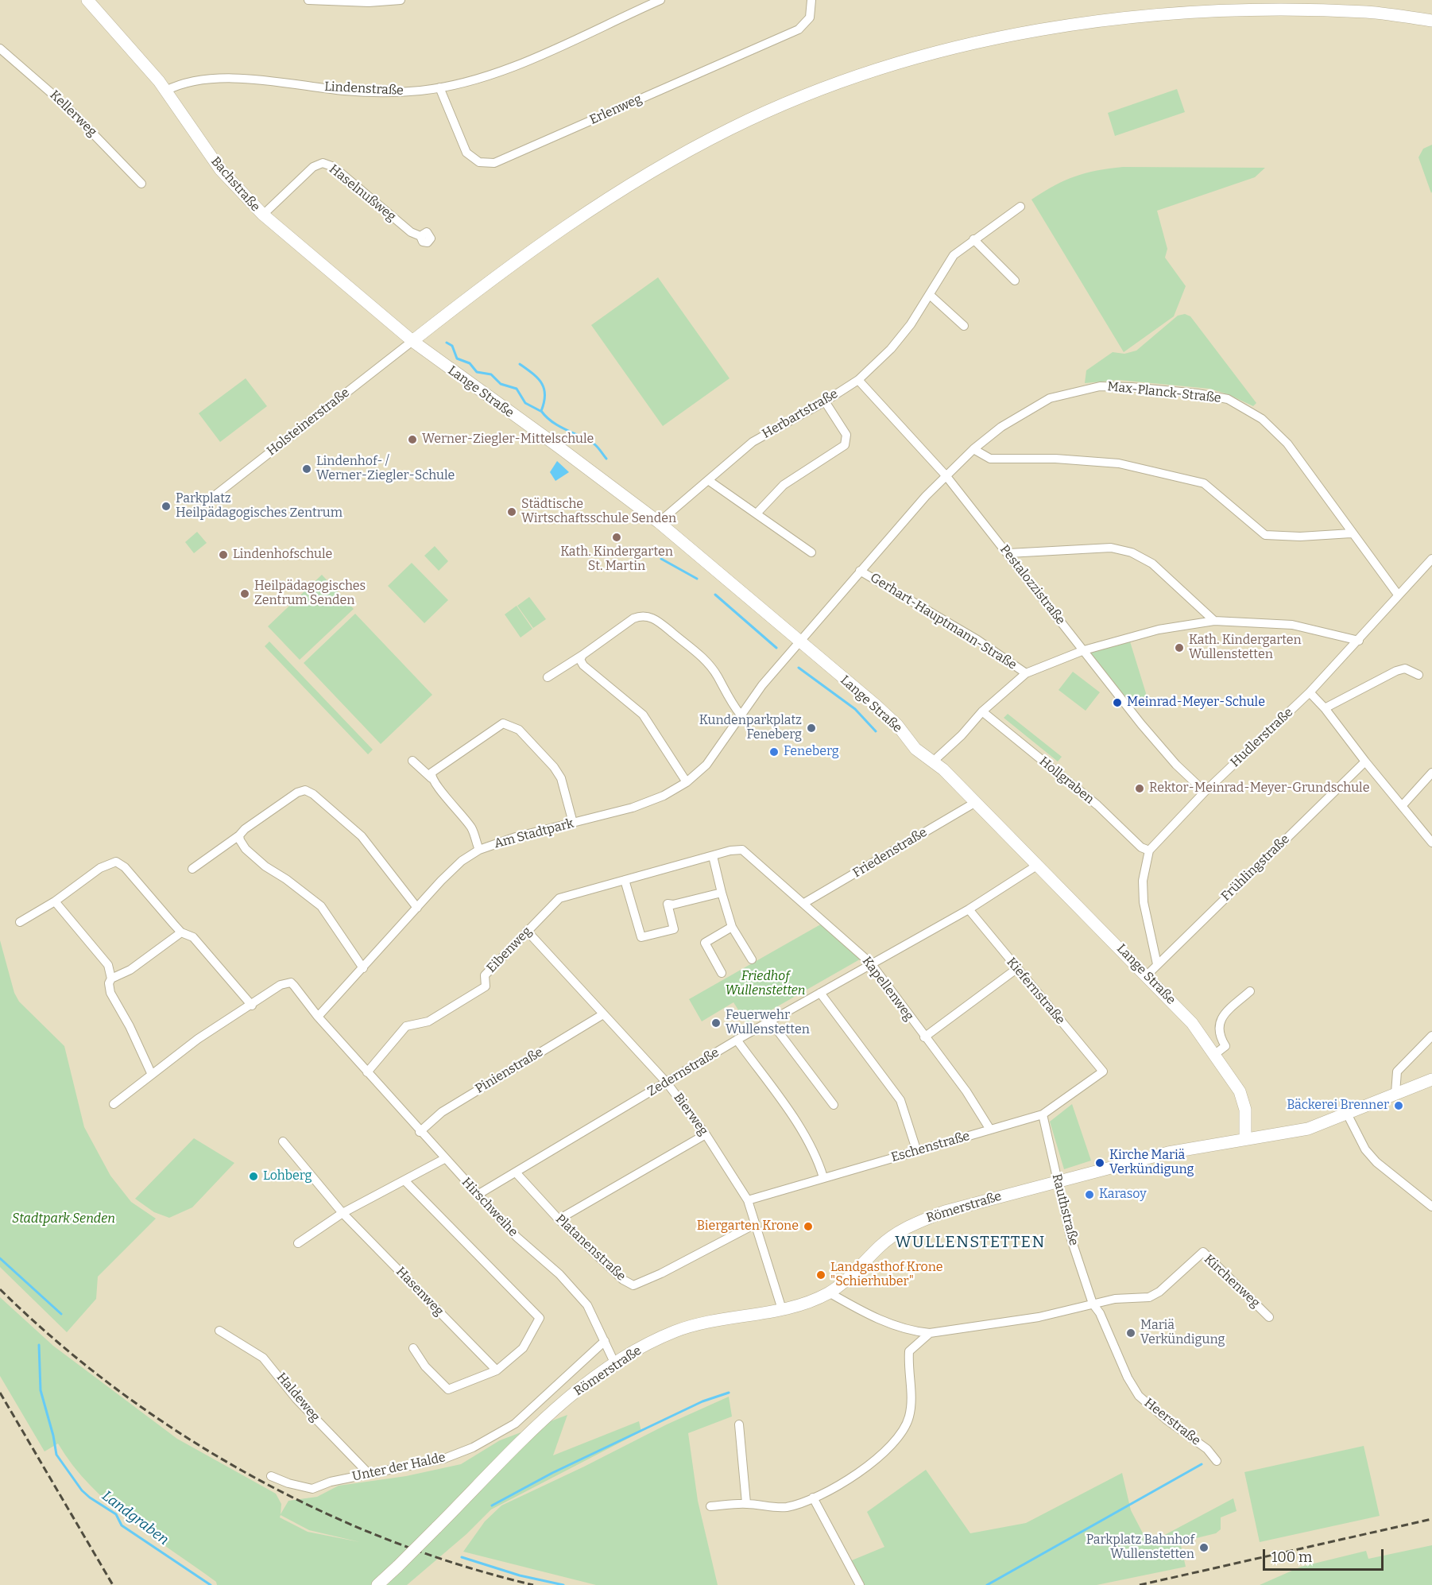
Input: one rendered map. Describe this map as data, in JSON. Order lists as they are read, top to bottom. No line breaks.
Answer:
{"streets":{"street":["Lindenstraße","Erlenweg","Kellerweg","Bachstraße","Haselnußweg","Lange Straße","Max-Planck-Straße","Herbartstraße","Holsteinerstraße","Pestalozzistraße","Gerhart-Hauptmann-Straße","Hudlerstraße","Hollgraben","Am Stadtpark","Friedenstraße","Frühlingstraße","Eibenweg","Kapellenweg","Kiefernstraße","Pinienstraße","Zedernstraße","Bierweg","Eschenstraße","Hirschweihe","Römerstraße","Rauthstraße","Platanenstraße","Kirchenweg","Hasenweg","Haldeweg","Heerstraße","Unter der Halde"]},"crossings":[["Lindenstraße","Erlenweg"],["Lindenstraße","Bachstraße"],["Bachstraße","Haselnußweg"],["Bachstraße","Lange Straße"],["Bachstraße","Holsteinerstraße"],["Lange Straße","Max-Planck-Straße"],["Lange Straße","Herbartstraße"],["Lange Straße","Holsteinerstraße"],["Lange Straße","Am Stadtpark"],["Lange Straße","Friedenstraße"],["Lange Straße","Frühlingstraße"],["Lange Straße","Zedernstraße"],["Lange Straße","Römerstraße"],["Max-Planck-Straße","Pestalozzistraße"],["Max-Planck-Straße","Gerhart-Hauptmann-Straße"],["Max-Planck-Straße","Hudlerstraße"],["Max-Planck-Straße","Am Stadtpark"],["Herbartstraße","Pestalozzistraße"],["Pestalozzistraße","Hudlerstraße"],["Hudlerstraße","Hollgraben"],["Am Stadtpark","Hirschweihe"],["Friedenstraße","Kapellenweg"],["Eibenweg","Kapellenweg"],["Eibenweg","Bierweg"],["Eibenweg","Hirschweihe"],["Kapellenweg","Zedernstraße"],["Kapellenweg","Eschenstraße"],["Kiefernstraße","Zedernstraße"],["Kiefernstraße","Eschenstraße"],["Pinienstraße","Bierweg"],["Pinienstraße","Hirschweihe"],["Zedernstraße","Bierweg"],["Zedernstraße","Hirschweihe"],["Zedernstraße","Platanenstraße"],["Bierweg","Eschenstraße"],["Bierweg","Römerstraße"],["Bierweg","Platanenstraße"],["Eschenstraße","Rauthstraße"],["Hirschweihe","Römerstraße"],["Hirschweihe","Unter der Halde"],["Römerstraße","Rauthstraße"],["Rauthstraße","Kirchenweg"],["Rauthstraße","Heerstraße"],["Kirchenweg","Heerstraße"],["Haldeweg","Unter der Halde"]],"districts":["WULLENSTETTEN"],"water":["Landgraben"],"parks":["Friedhof Wullenstetten","Stadtpark Senden"],"places":["Werner-Ziegler-Mittelschule","Lindenhof- / Werner-Ziegler-Schule","Parkplatz Heilpädagogisches Zentrum","Städtische Wirtschaftsschule Senden","Kath. Kindergarten St. Martin","Lindenhofschule","Heilpädagogisches Zentrum Senden","Kath. Kindergarten Wullenstetten","Meinrad-Meyer-Schule","Kundenparkplatz Feneberg","Feneberg","Rektor-Meinrad-Meyer-Grundschule","Feuerwehr Wullenstetten","Bäckerei Brenner","Kirche Mariä Verkündigung","Lohberg","Karasoy","Biergarten Krone","Landgasthof Krone \"Schierhuber\"","Mariä Verkündigung","Parkplatz Bahnhof Wullenstetten"],"scale_bar":"100 m"}
